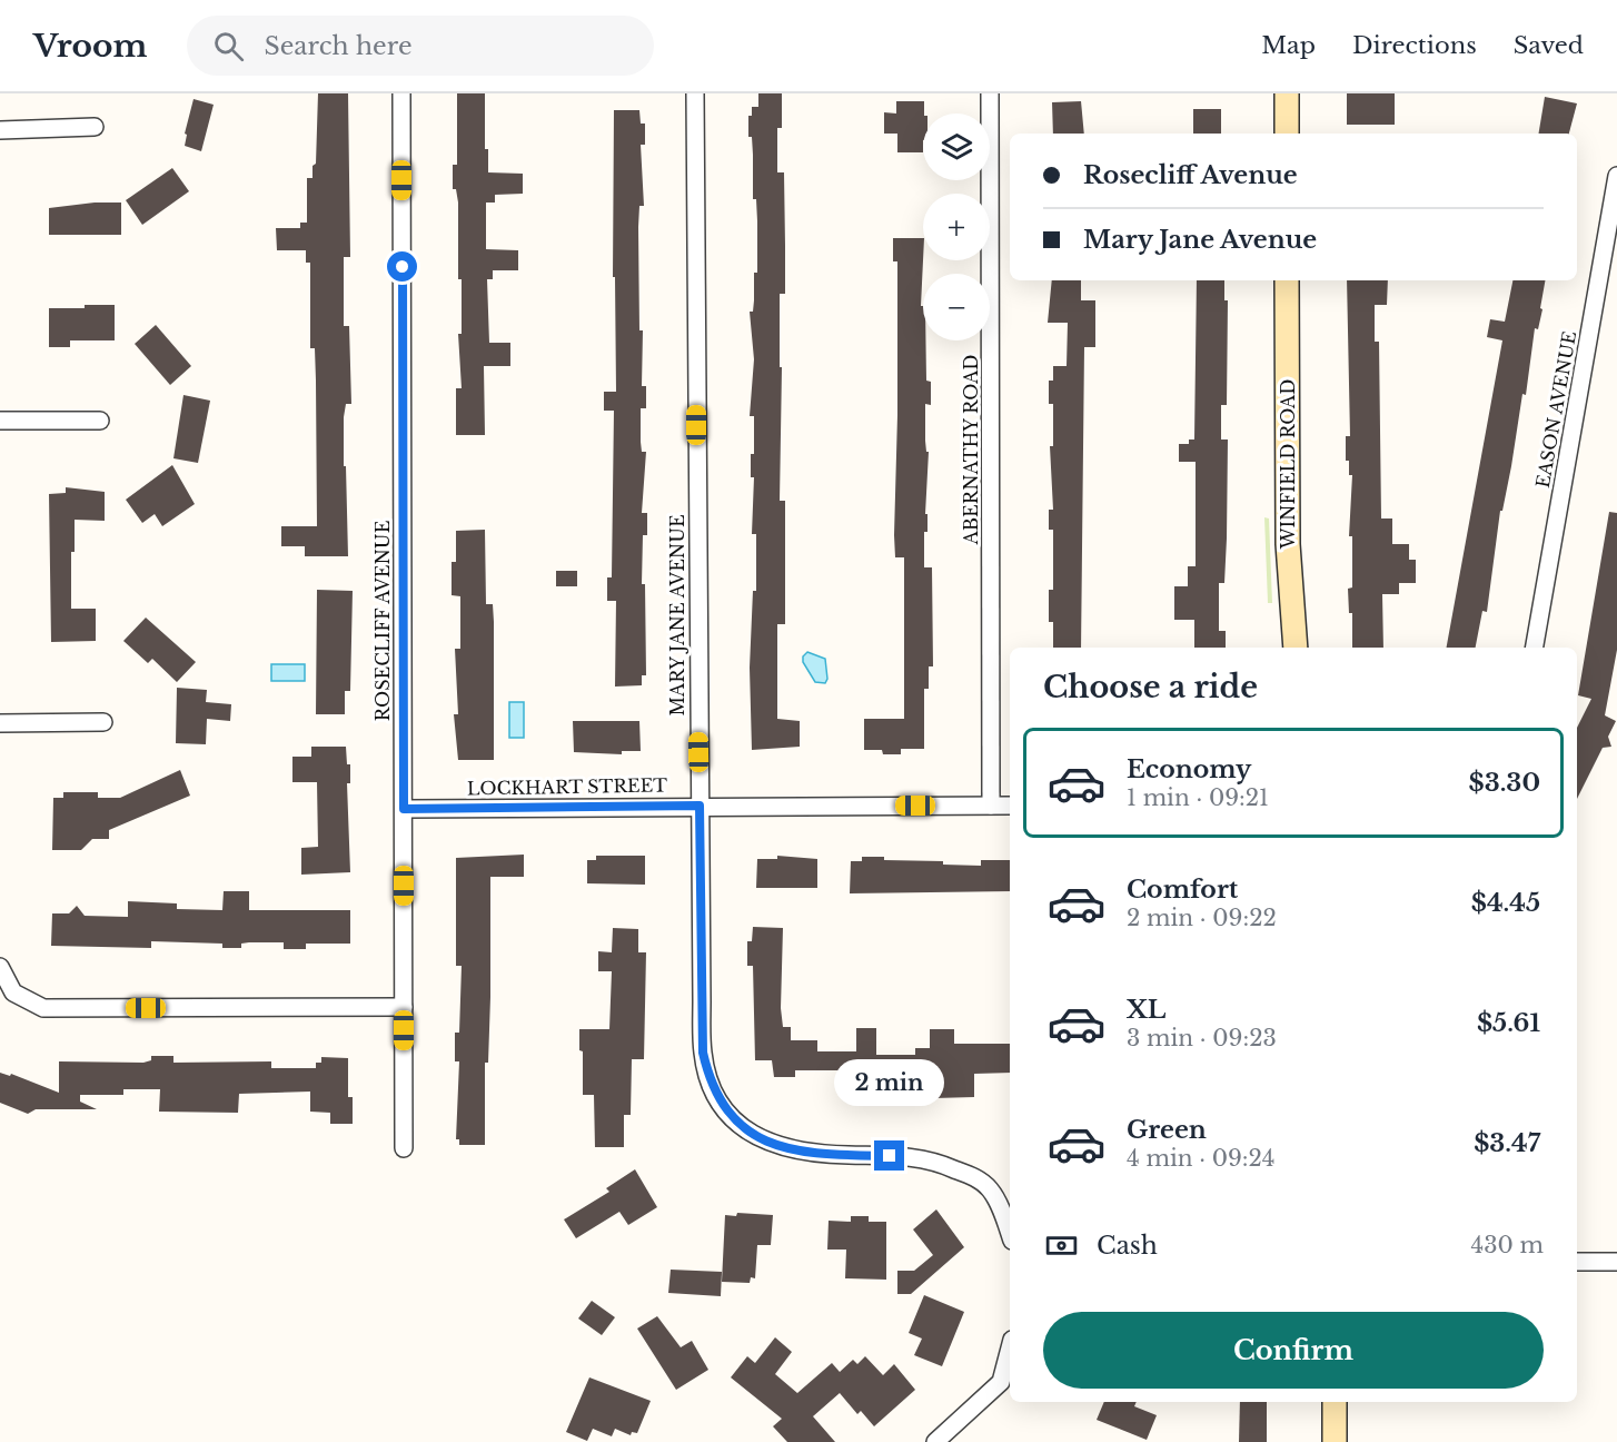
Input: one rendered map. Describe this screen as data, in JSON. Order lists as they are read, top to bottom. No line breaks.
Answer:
{"streets":{"street":["EASON AVENUE","ABERNATHY ROAD","WINFIELD ROAD","MARY JANE AVENUE","ROSECLIFF AVENUE","LOCKHART STREET"]},"crossings":[["ABERNATHY ROAD","LOCKHART STREET"],["MARY JANE AVENUE","LOCKHART STREET"],["ROSECLIFF AVENUE","LOCKHART STREET"]],"page":{"header":"Vroom","search":"Search here","nav":["Map","Directions","Saved"],"map_buttons":["+","−"],"banner":["Rosecliff Avenue","Mary Jane Avenue"],"heading":"Choose a ride","list":[{"name":"Economy","note":"1 min · 09:21","value":"$3.30"},{"name":"Comfort","note":"2 min · 09:22","value":"$4.45"},{"name":"XL","note":"3 min · 09:23","value":"$5.61"},{"name":"Green","note":"4 min · 09:24","value":"$3.47"}],"bubble":"2 min","pay":["Cash","430 m"],"buttons":"Confirm"}}
